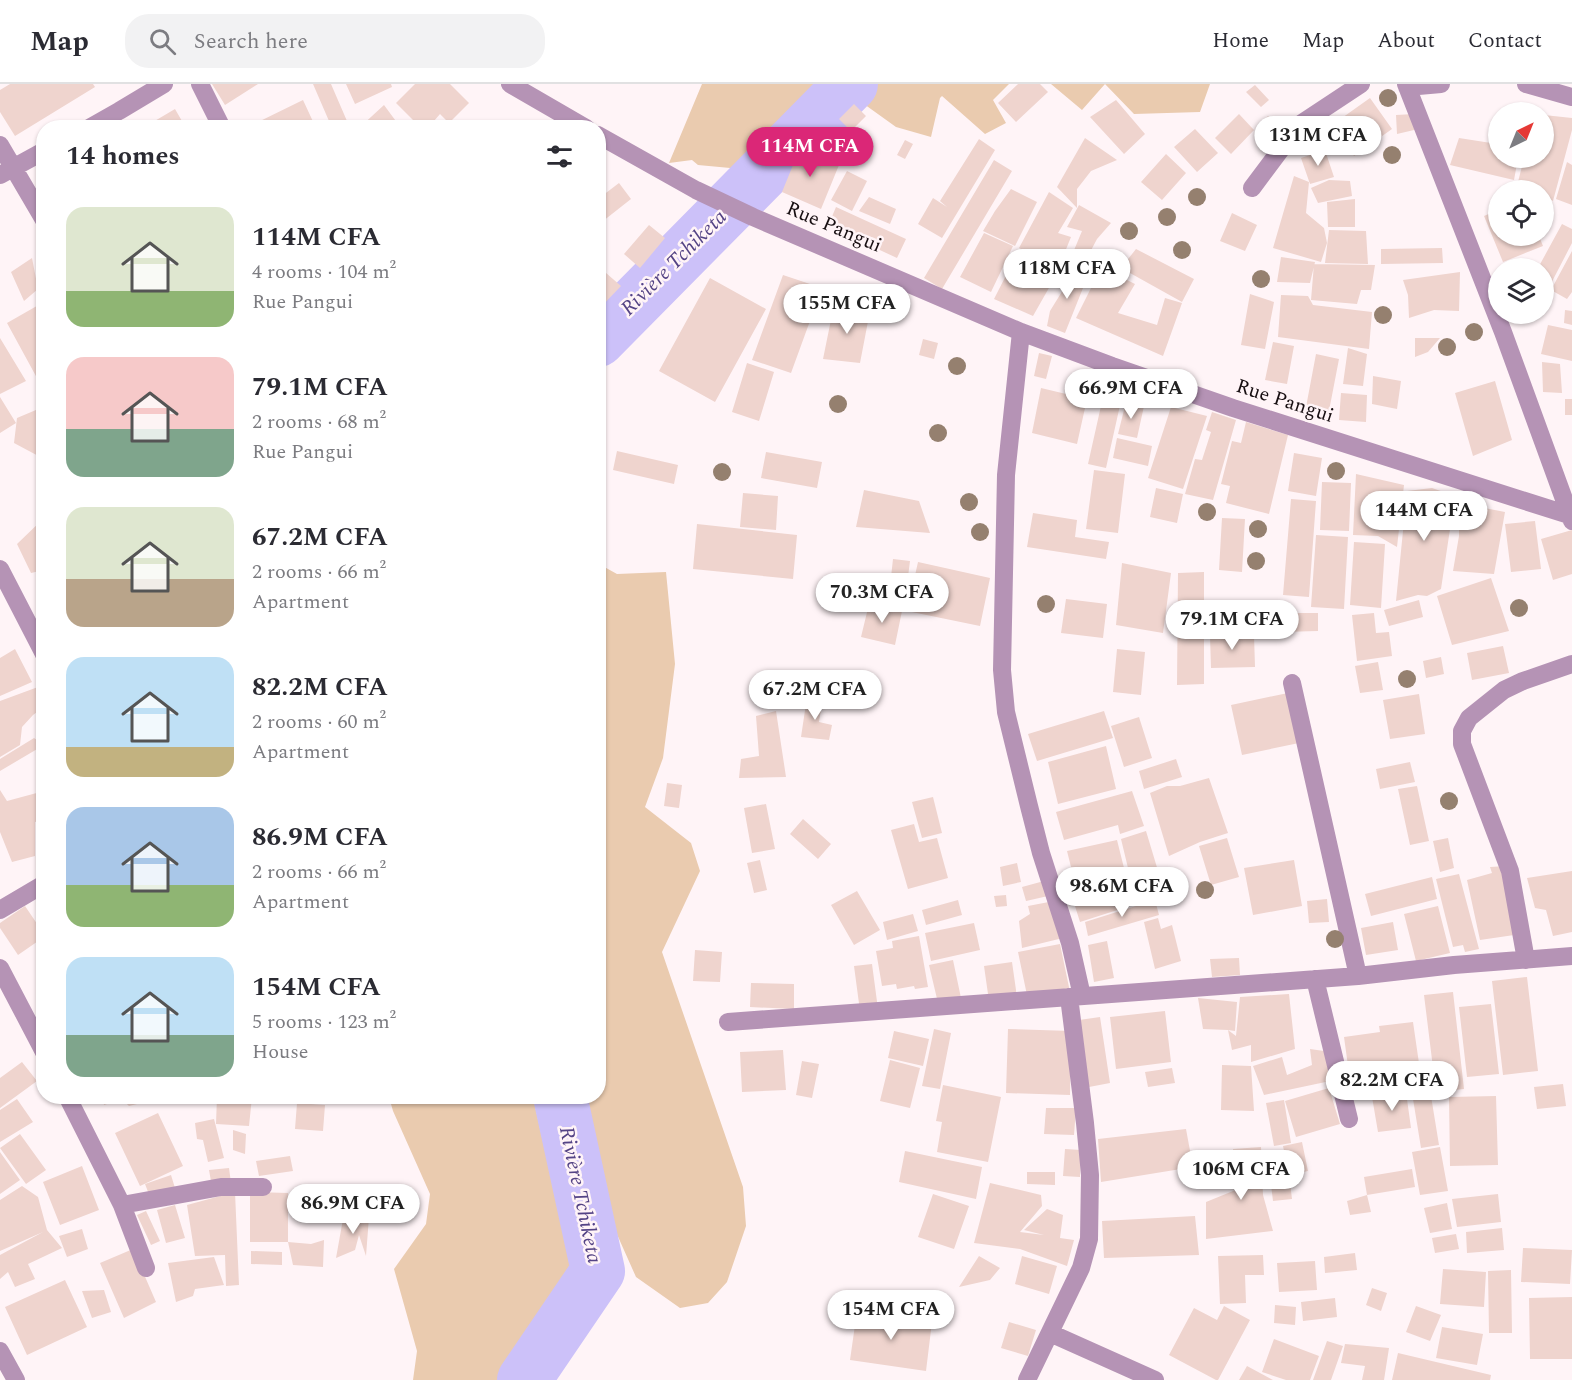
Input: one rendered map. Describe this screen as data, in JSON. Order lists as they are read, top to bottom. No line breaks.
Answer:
{"streets":{"street":["Rue Pangui"]},"water":["Rivière Tchiketa"],"north":"top right","page":{"header":"Map","search":"Search here","nav":["Home","Map","About","Contact"],"price":["131M CFA","114M CFA","118M CFA","155M CFA","66.9M CFA","144M CFA","70.3M CFA","79.1M CFA","67.2M CFA","98.6M CFA","82.2M CFA","106M CFA","86.9M CFA","154M CFA"],"heading":"14 homes","list":[{"name":"114M CFA","note":"4 rooms · 104 m² · Rue Pangui"},{"name":"79.1M CFA","note":"2 rooms · 68 m² · Rue Pangui"},{"name":"67.2M CFA","note":"2 rooms · 66 m² · Apartment"},{"name":"82.2M CFA","note":"2 rooms · 60 m² · Apartment"},{"name":"86.9M CFA","note":"2 rooms · 66 m² · Apartment"},{"name":"154M CFA","note":"5 rooms · 123 m² · House"}]}}
